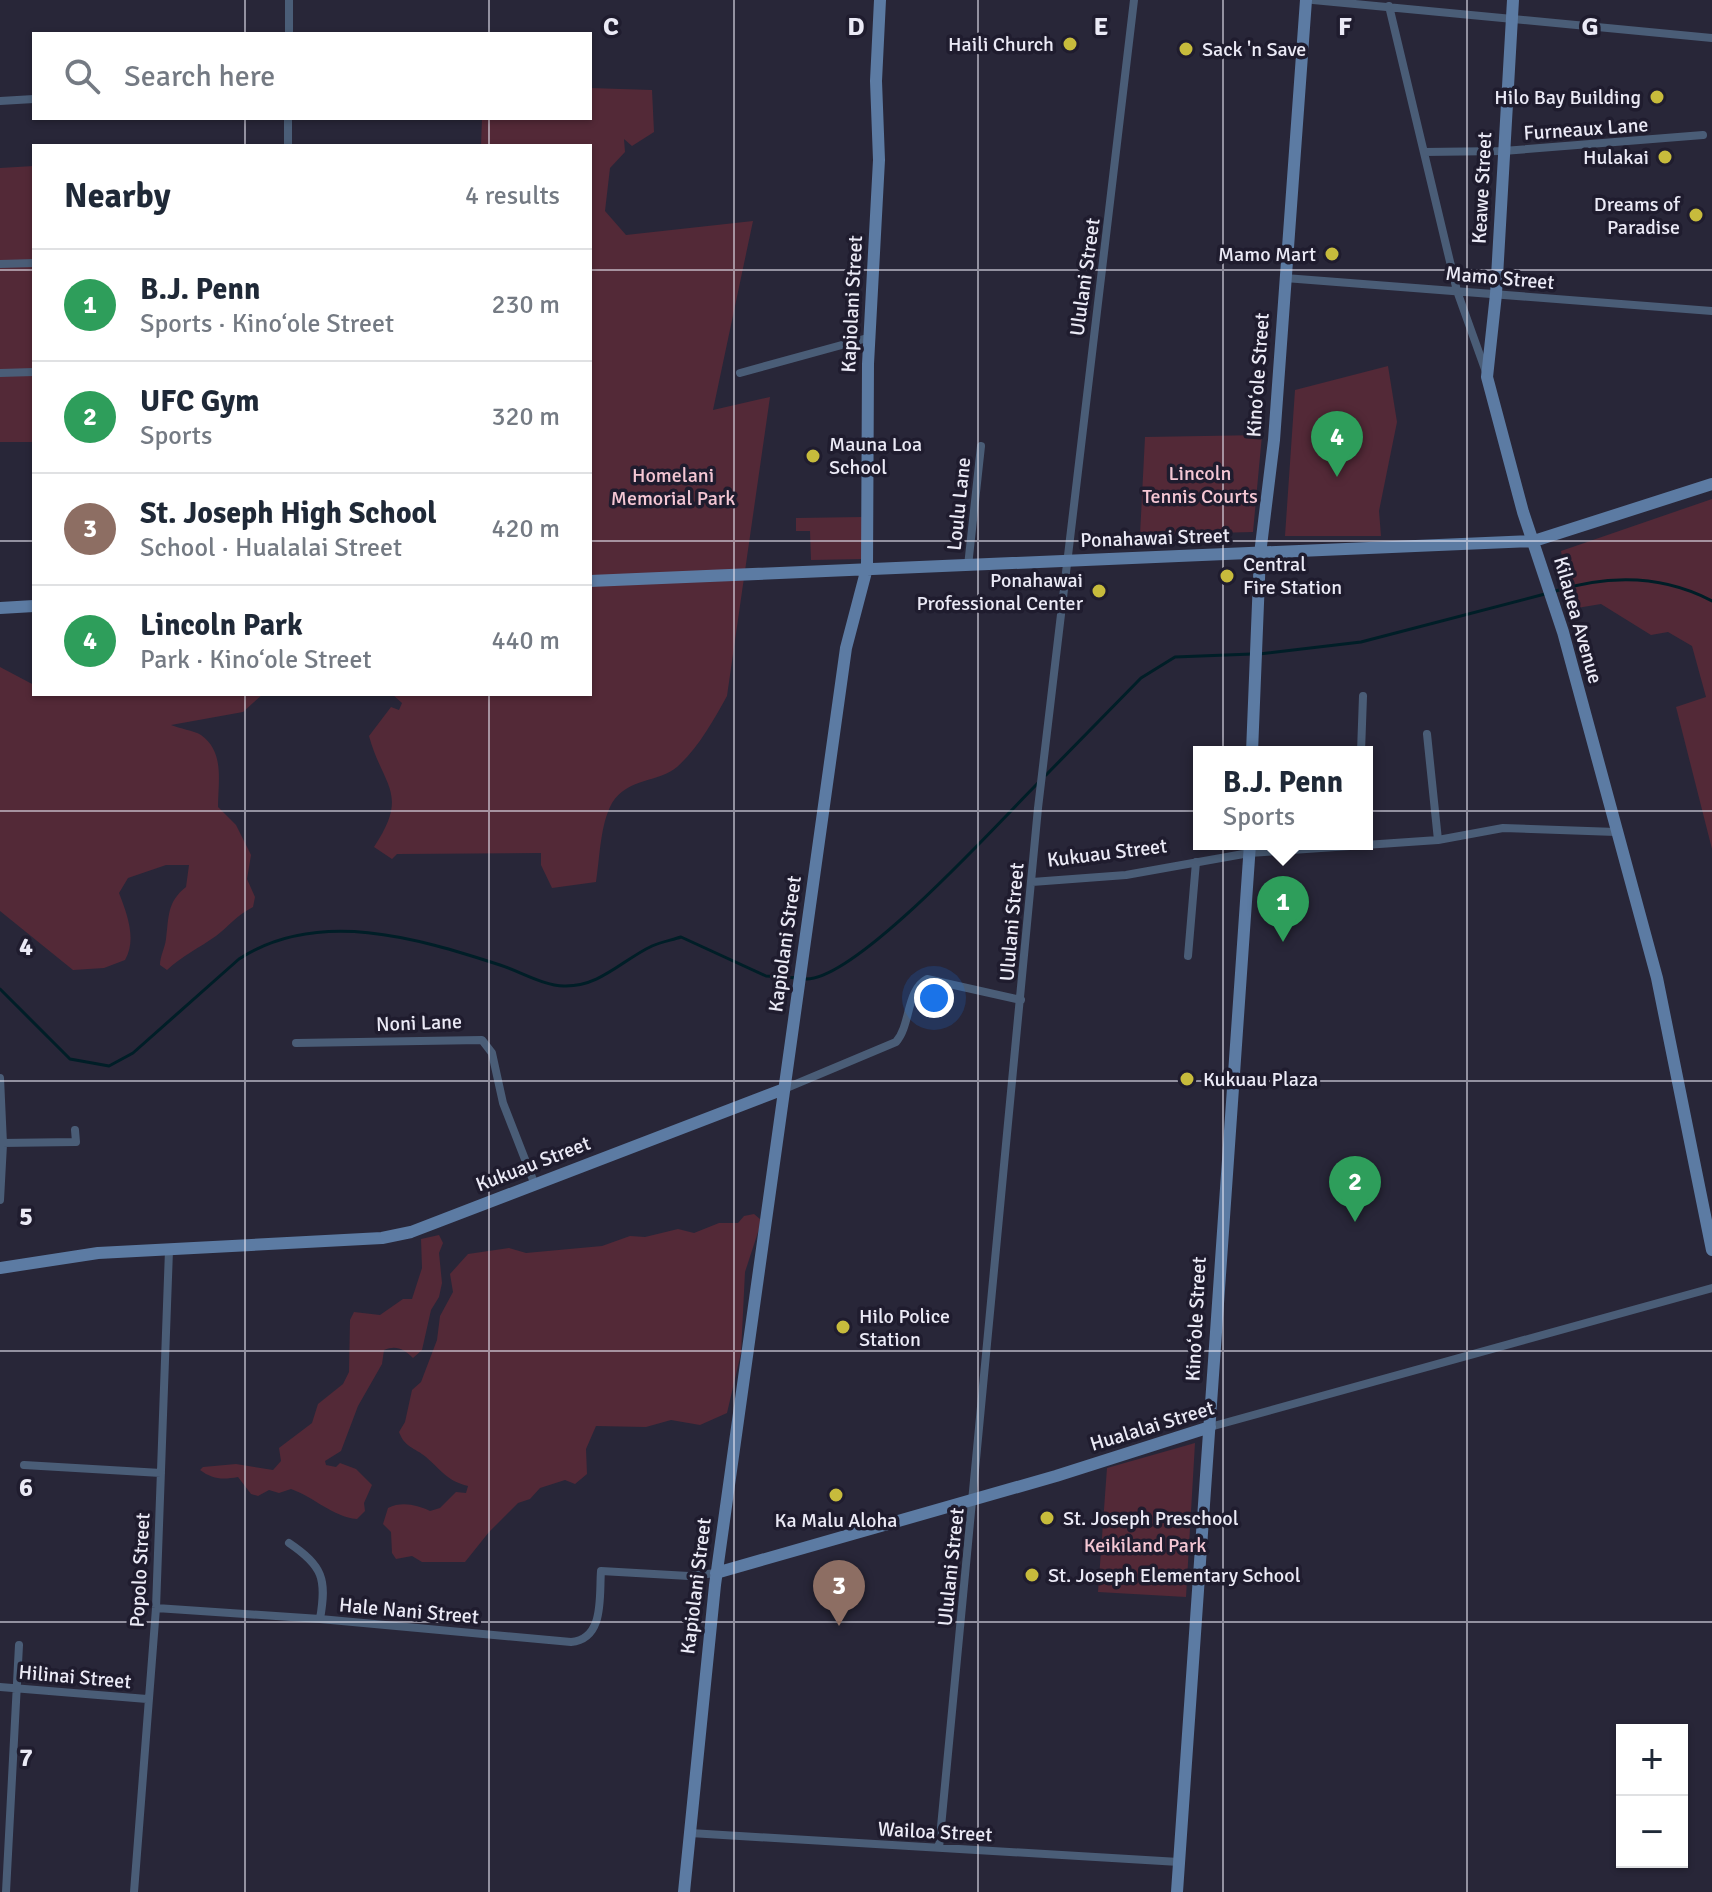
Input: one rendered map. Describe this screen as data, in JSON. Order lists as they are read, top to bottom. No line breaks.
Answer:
{"streets":{"street":["Furneaux Lane","Keawe Street","Ululani Street","Mamo Street","Kapiolani Street","Kinoʻole Street","Loulu Lane","Ponahawai Street","Kilauea Avenue","Kukuau Street","Noni Lane","Hualalai Street","Popolo Street","Hale Nani Street","Hilinai Street","Wailoa Street"]},"crossings":[["Furneaux Lane","Keawe Street"],["Furneaux Lane","Kilauea Avenue"],["Keawe Street","Mamo Street"],["Keawe Street","Kilauea Avenue"],["Ululani Street","Ponahawai Street"],["Ululani Street","Kukuau Street"],["Ululani Street","Hualalai Street"],["Ululani Street","Wailoa Street"],["Mamo Street","Kinoʻole Street"],["Mamo Street","Kilauea Avenue"],["Kapiolani Street","Ponahawai Street"],["Kapiolani Street","Kukuau Street"],["Kapiolani Street","Hualalai Street"],["Kapiolani Street","Wailoa Street"],["Kinoʻole Street","Ponahawai Street"],["Kinoʻole Street","Hualalai Street"],["Kinoʻole Street","Wailoa Street"],["Loulu Lane","Ponahawai Street"],["Ponahawai Street","Kilauea Avenue"],["Kilauea Avenue","Kukuau Street"],["Kukuau Street","Noni Lane"],["Kukuau Street","Popolo Street"],["Hualalai Street","Hale Nani Street"],["Popolo Street","Hale Nani Street"],["Popolo Street","Hilinai Street"]],"parks":["Lincoln Tennis Courts","Homelani Memorial Park","Keikiland Park"],"places":["Haili Church","Sack 'n Save","Hilo Bay Building","Hulakai","Dreams of Paradise","Mamo Mart","Mauna Loa School","Central Fire Station","Ponahawai Professional Center","Kukuau Plaza","Hilo Police Station","Ka Malu Aloha","St. Joseph Preschool","St. Joseph Elementary School"],"page":{"search":"Search here","heading":["Nearby","4 results"],"list":[{"mark":"1","name":"B.J. Penn","note":"Sports · Kinoʻole Street","value":"230 m"},{"mark":"2","name":"UFC Gym","note":"Sports","value":"320 m"},{"mark":"3","name":"St. Joseph High School","note":"School · Hualalai Street","value":"420 m"},{"mark":"4","name":"Lincoln Park","note":"Park · Kinoʻole Street","value":"440 m"}],"pins":["4","1","2","3"],"popup":["B.J. Penn","Sports"],"map_buttons":["+","−"]},"grid":{"columns":["C","D","E","F","G"],"rows":["4","5","6","7"]}}
